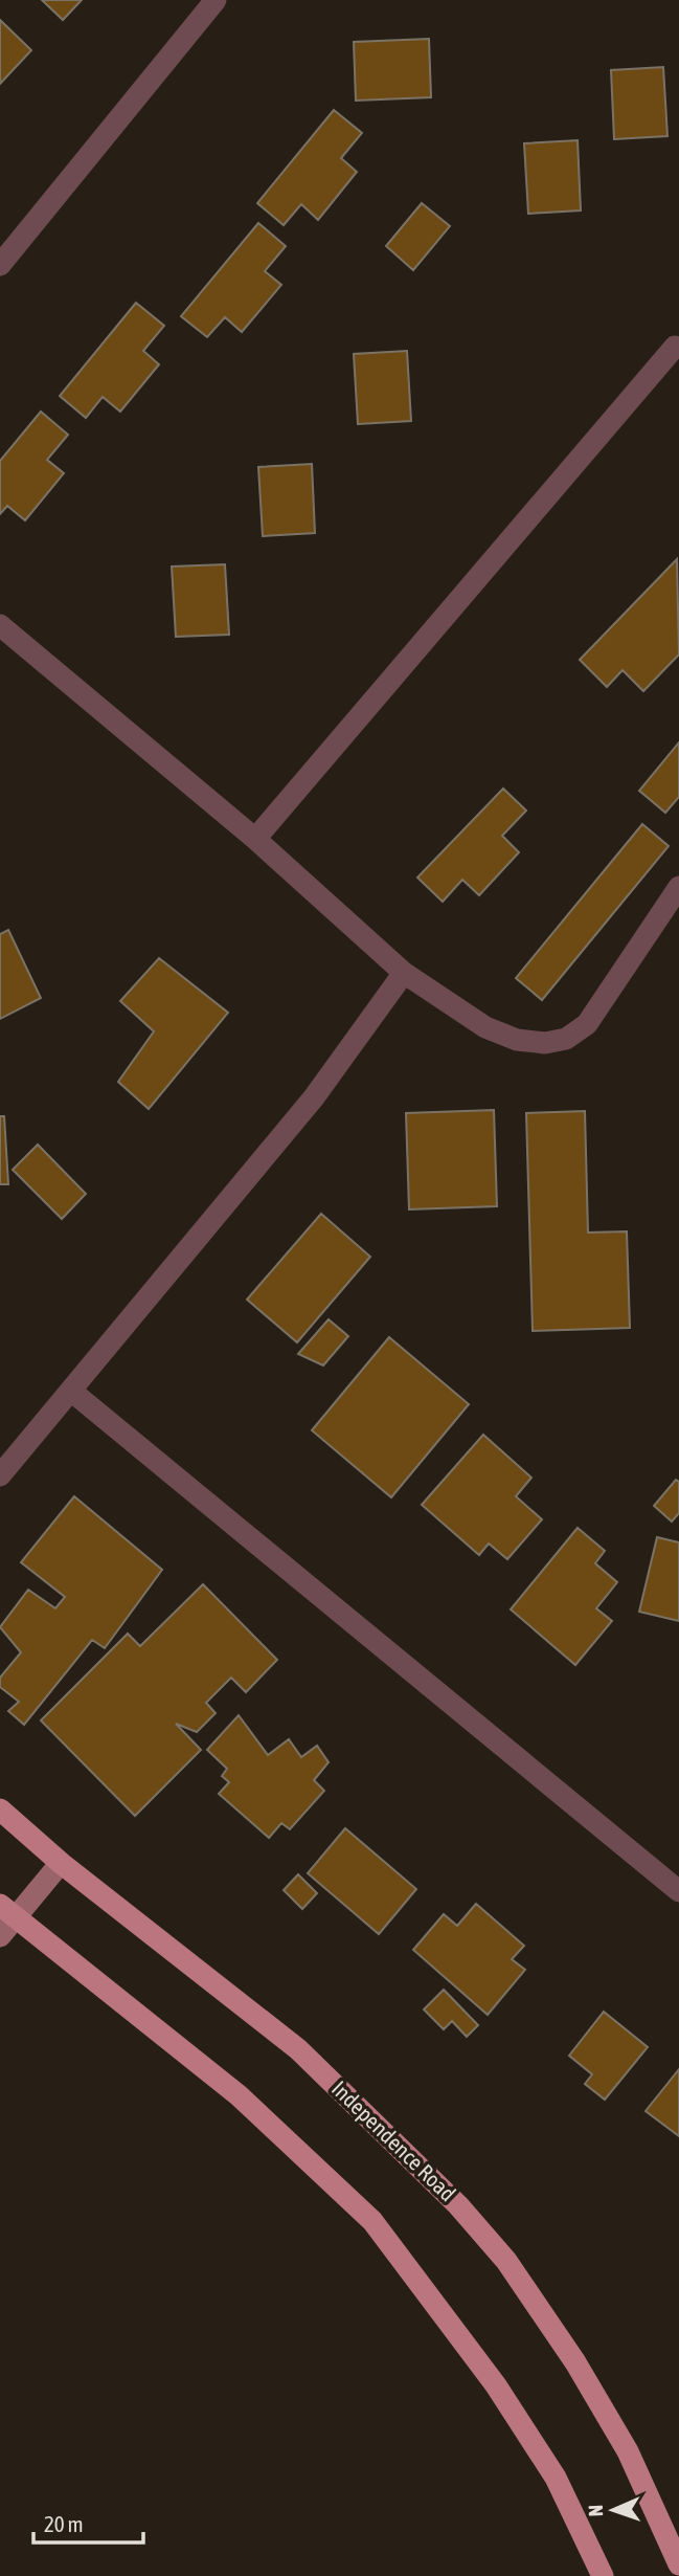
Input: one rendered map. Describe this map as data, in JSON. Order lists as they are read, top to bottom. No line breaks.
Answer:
{"streets":{"main road":["Independence Road"]},"scale_bar":"20 m","north":"left"}
